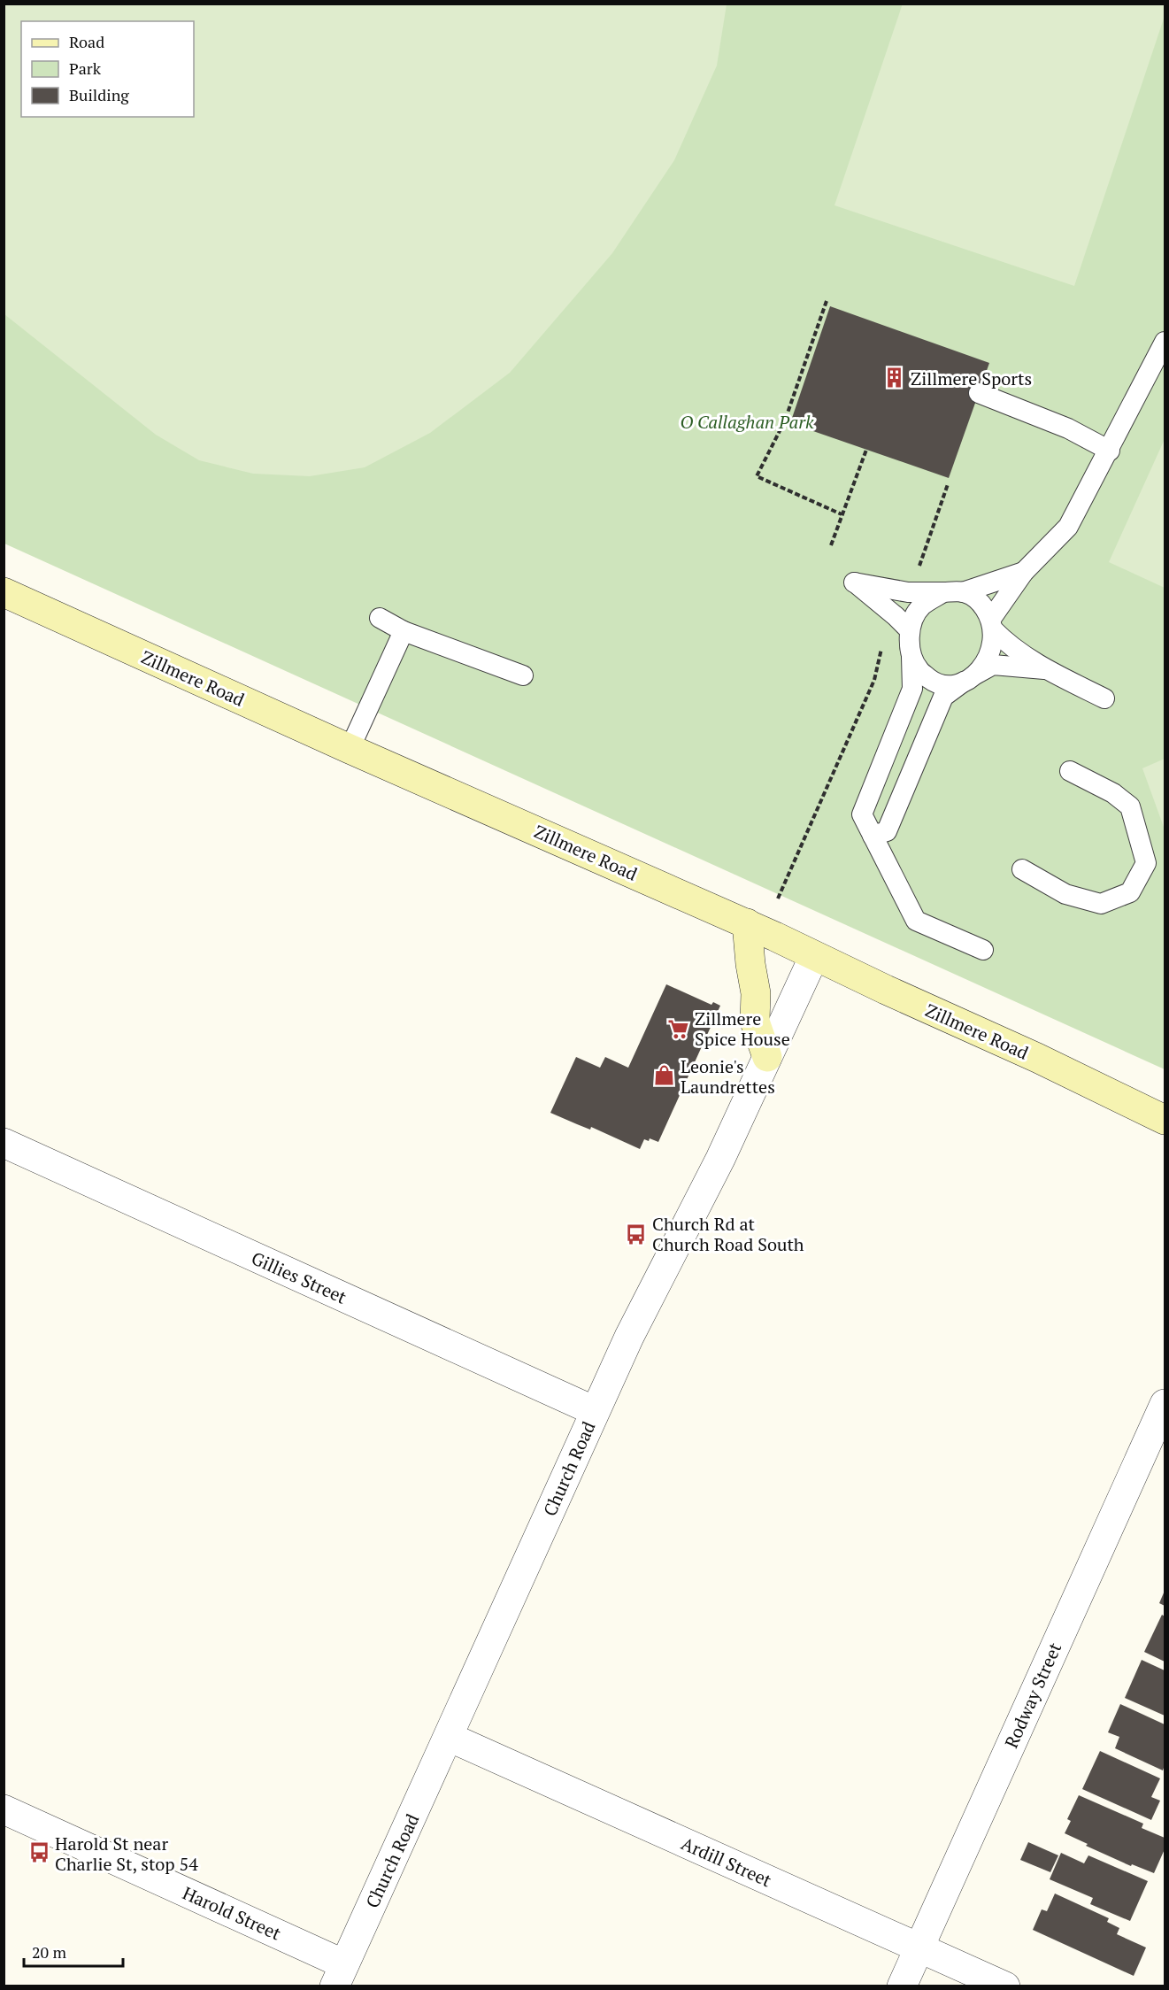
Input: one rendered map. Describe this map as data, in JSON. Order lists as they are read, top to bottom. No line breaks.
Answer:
{"streets":{"main road":["Zillmere Road"],"street":["Gillies Street","Church Road","Rodway Street","Ardill Street","Harold Street"]},"crossings":[["Zillmere Road","Church Road"],["Gillies Street","Church Road"],["Church Road","Ardill Street"],["Church Road","Harold Street"],["Rodway Street","Ardill Street"]],"parks":["O Callaghan Park"],"places":{"building":["Zillmere Sports"],"supermarket":["Zillmere Spice House"],"shop":["Leonie's Laundrettes"],"bus stop":["Church Rd at Church Road South","Harold St near Charlie St, stop 54"]},"legend":["Road","Park","Building"],"scale_bar":"20 m"}
